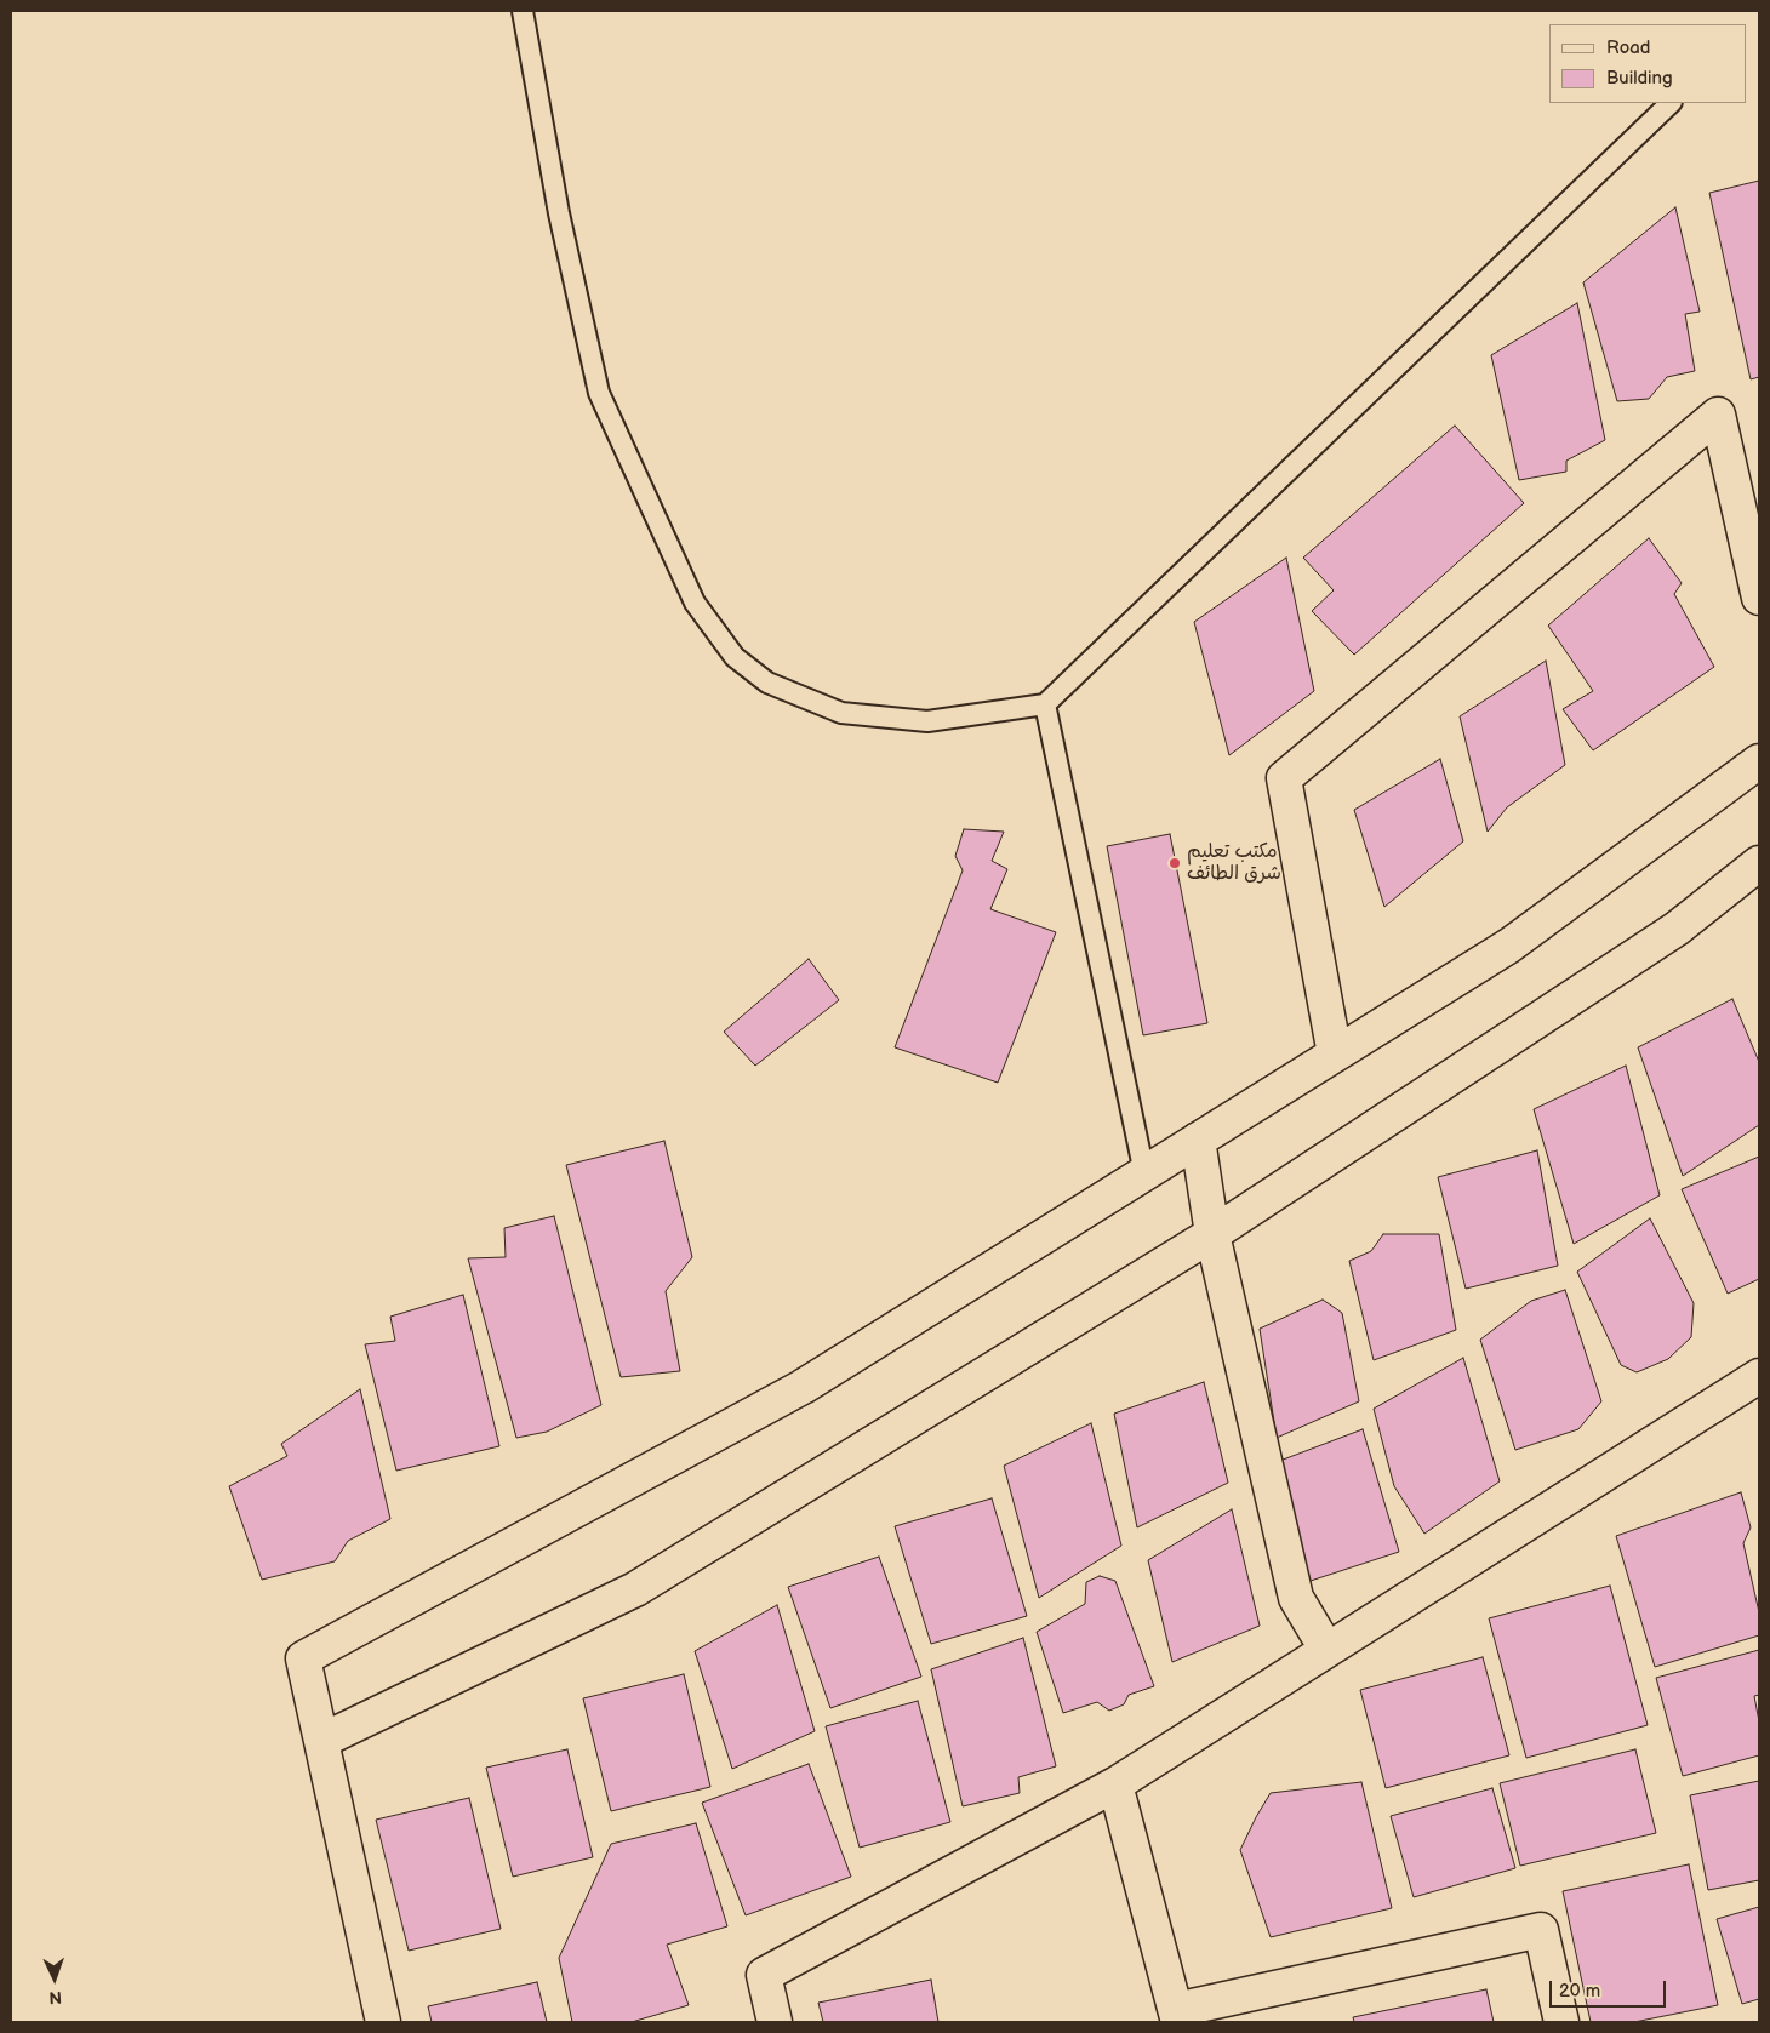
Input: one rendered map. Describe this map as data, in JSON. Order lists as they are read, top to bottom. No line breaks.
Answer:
{"places":["مكتب تعليم شرق الطائف"],"legend":["Road","Building"],"scale_bar":"20 m","north":"bottom"}
